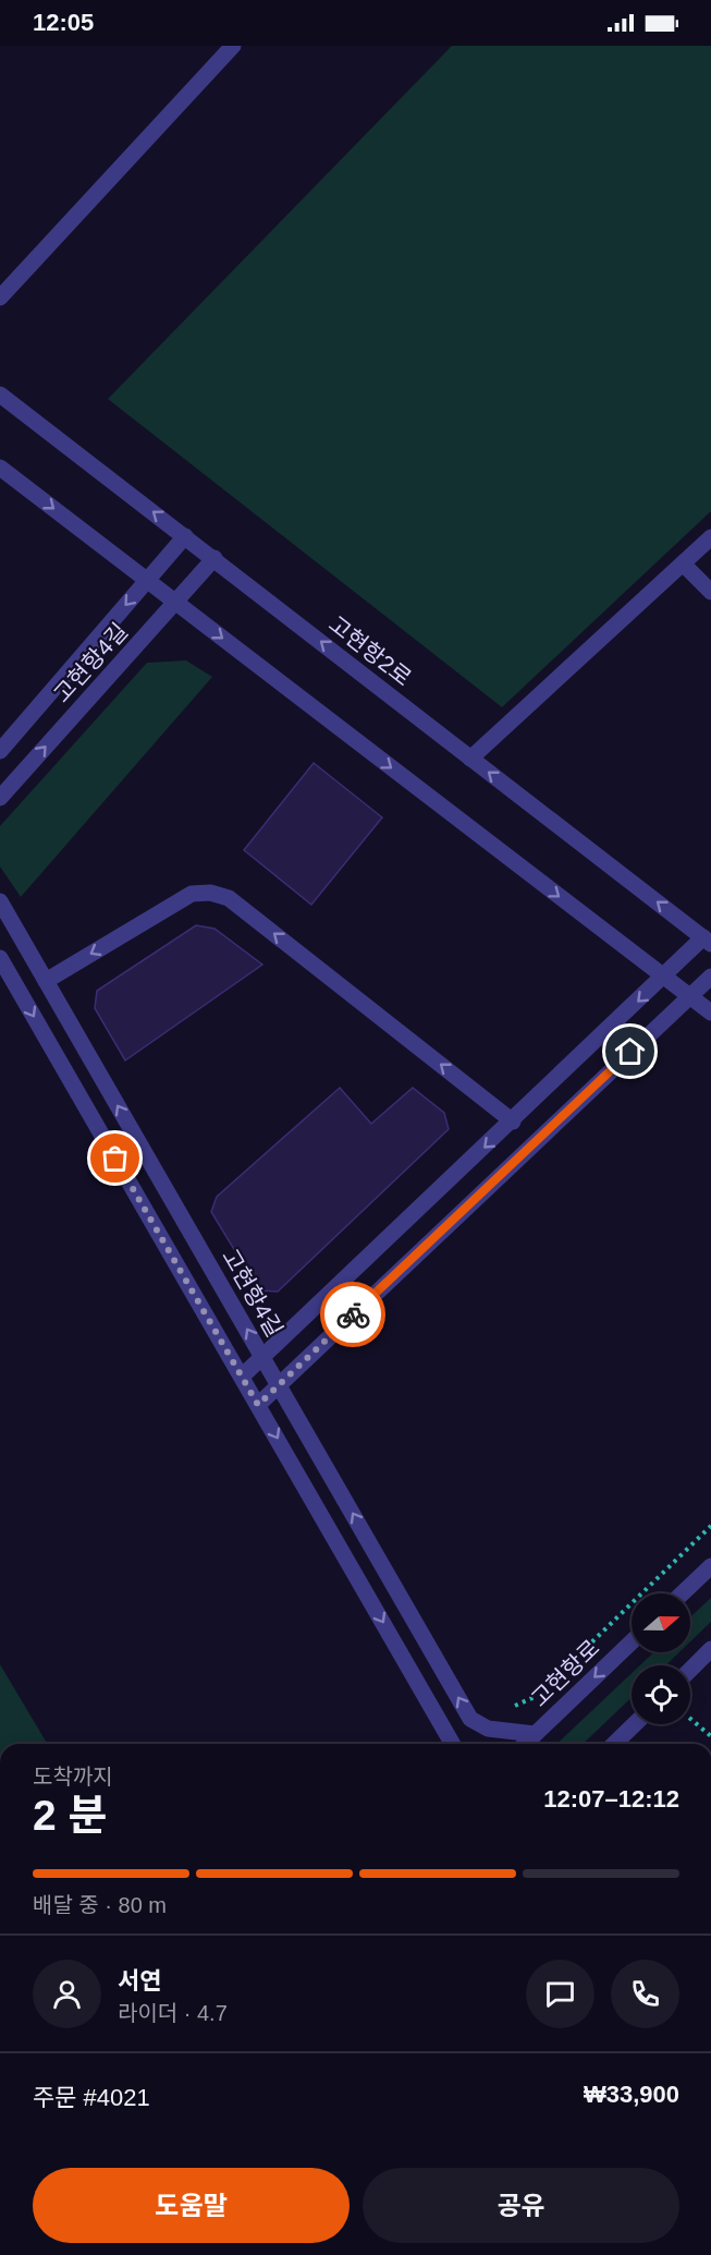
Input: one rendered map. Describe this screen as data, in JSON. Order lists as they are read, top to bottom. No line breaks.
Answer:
{"streets":{"street":["고현항2로","고현항4길","고현항로"]},"crossings":[["고현항2로","고현항4길"],["고현항4길","고현항로"]],"one_way":["고현항로"],"north":"right","page":{"status":"12:05","heading":["2 분","도착까지","12:07–12:12"],"panel":["서연","라이더 · 4.7","주문 #4021","₩33,900"],"bar":"배달 중 · 80 m","buttons":["도움말","공유"]}}
